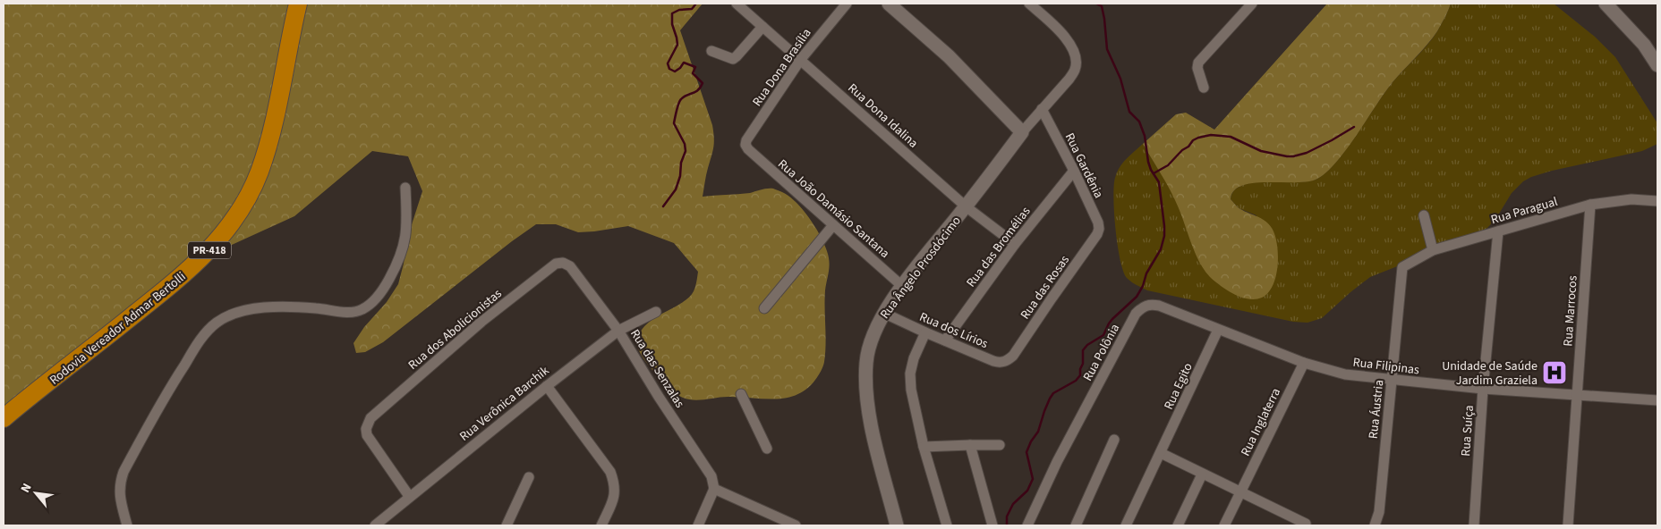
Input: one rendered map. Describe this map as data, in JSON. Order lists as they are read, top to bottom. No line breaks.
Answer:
{"streets":{"highway":["PR-418","Rodovia Vereador Admar Bertolli"],"street":["Rua Dona Brasília","Rua Dona Idalina","Rua Gardênia","Rua João Damásio Santana","Rua Paragual","Rua das Bromélias","Rua Ângelo Prosdócimo","Rua das Rosas","Rua Marrocos","Rua dos Abolicionistas","Rua dos Lírios","Rua Polônia","Rua Filipinas","Rua das Senzalas","Rua Egito","Rua Verônica Barchik","Rua Áustria","Rua Inglaterra","Rua Suíça"]},"crossings":[["Rua Dona Brasília","Rua Dona Idalina"],["Rua Dona Brasília","Rua João Damásio Santana"],["Rua Dona Idalina","Rua das Bromélias"],["Rua Dona Idalina","Rua Ângelo Prosdócimo"],["Rua Gardênia","Rua das Bromélias"],["Rua Gardênia","Rua Ângelo Prosdócimo"],["Rua Gardênia","Rua das Rosas"],["Rua João Damásio Santana","Rua Ângelo Prosdócimo"],["Rua Paragual","Rua Marrocos"],["Rua Paragual","Rua Áustria"],["Rua Paragual","Rua Suíça"],["Rua das Bromélias","Rua dos Lírios"],["Rua Ângelo Prosdócimo","Rua dos Lírios"],["Rua das Rosas","Rua dos Lírios"],["Rua Marrocos","Rua Filipinas"],["Rua dos Abolicionistas","Rua das Senzalas"],["Rua dos Abolicionistas","Rua Verônica Barchik"],["Rua Polônia","Rua Filipinas"],["Rua Filipinas","Rua Egito"],["Rua Filipinas","Rua Áustria"],["Rua Filipinas","Rua Inglaterra"],["Rua Filipinas","Rua Suíça"],["Rua das Senzalas","Rua Verônica Barchik"]],"places":{"hospital":["Unidade de Saúde Jardim Graziela"]},"north":"top left"}
